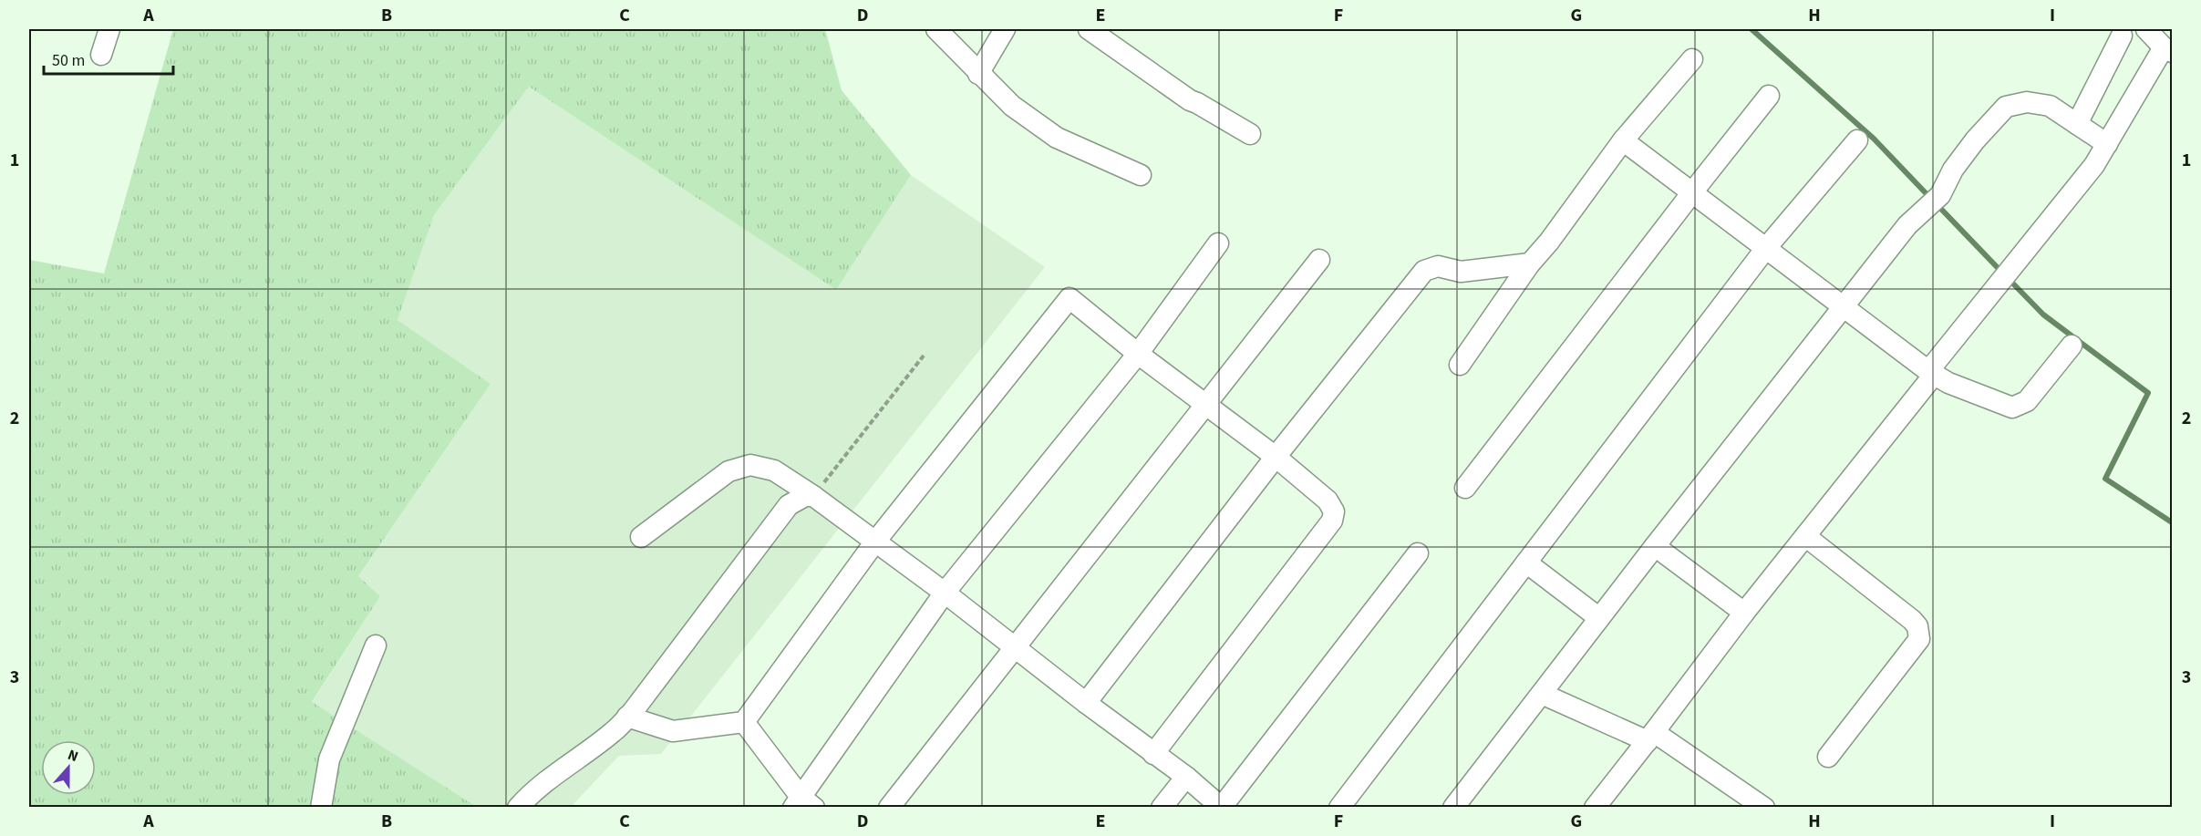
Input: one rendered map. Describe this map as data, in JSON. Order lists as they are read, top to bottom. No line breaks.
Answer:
{"scale_bar":"50 m","north":"top","grid":{"columns":["A","B","C","D","E","F","G","H","I"],"rows":["1","2","3"]}}
